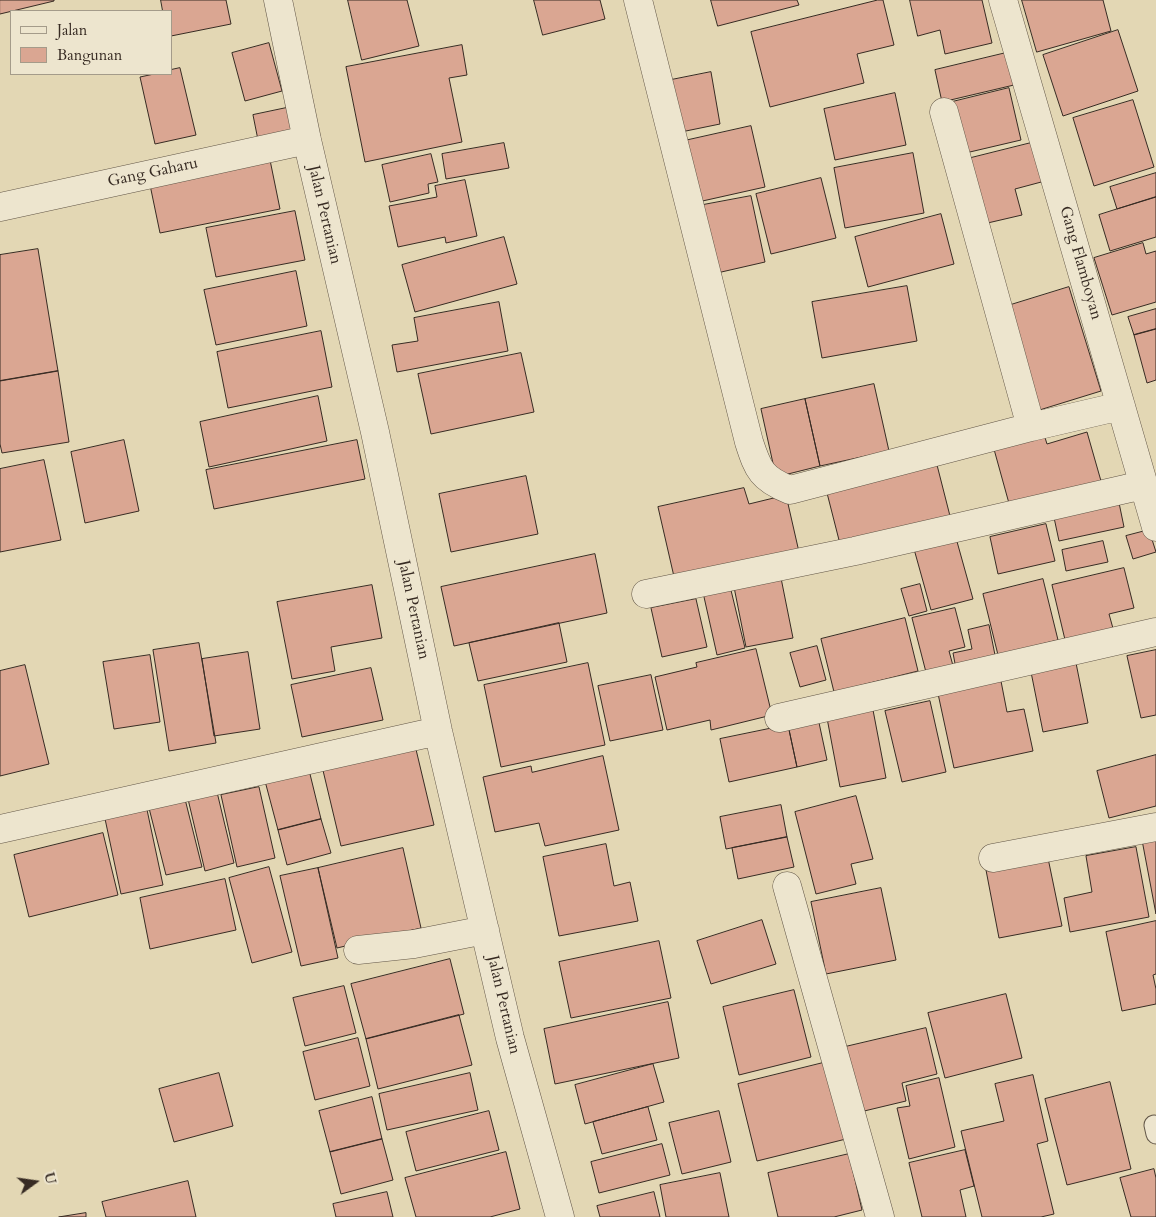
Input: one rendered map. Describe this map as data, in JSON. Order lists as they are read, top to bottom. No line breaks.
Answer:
{"streets":{"street":["Gang Gaharu","Jalan Pertanian","Gang Flamboyan"]},"crossings":[["Gang Gaharu","Jalan Pertanian"]],"legend":["Jalan","Bangunan"],"north":"right"}
